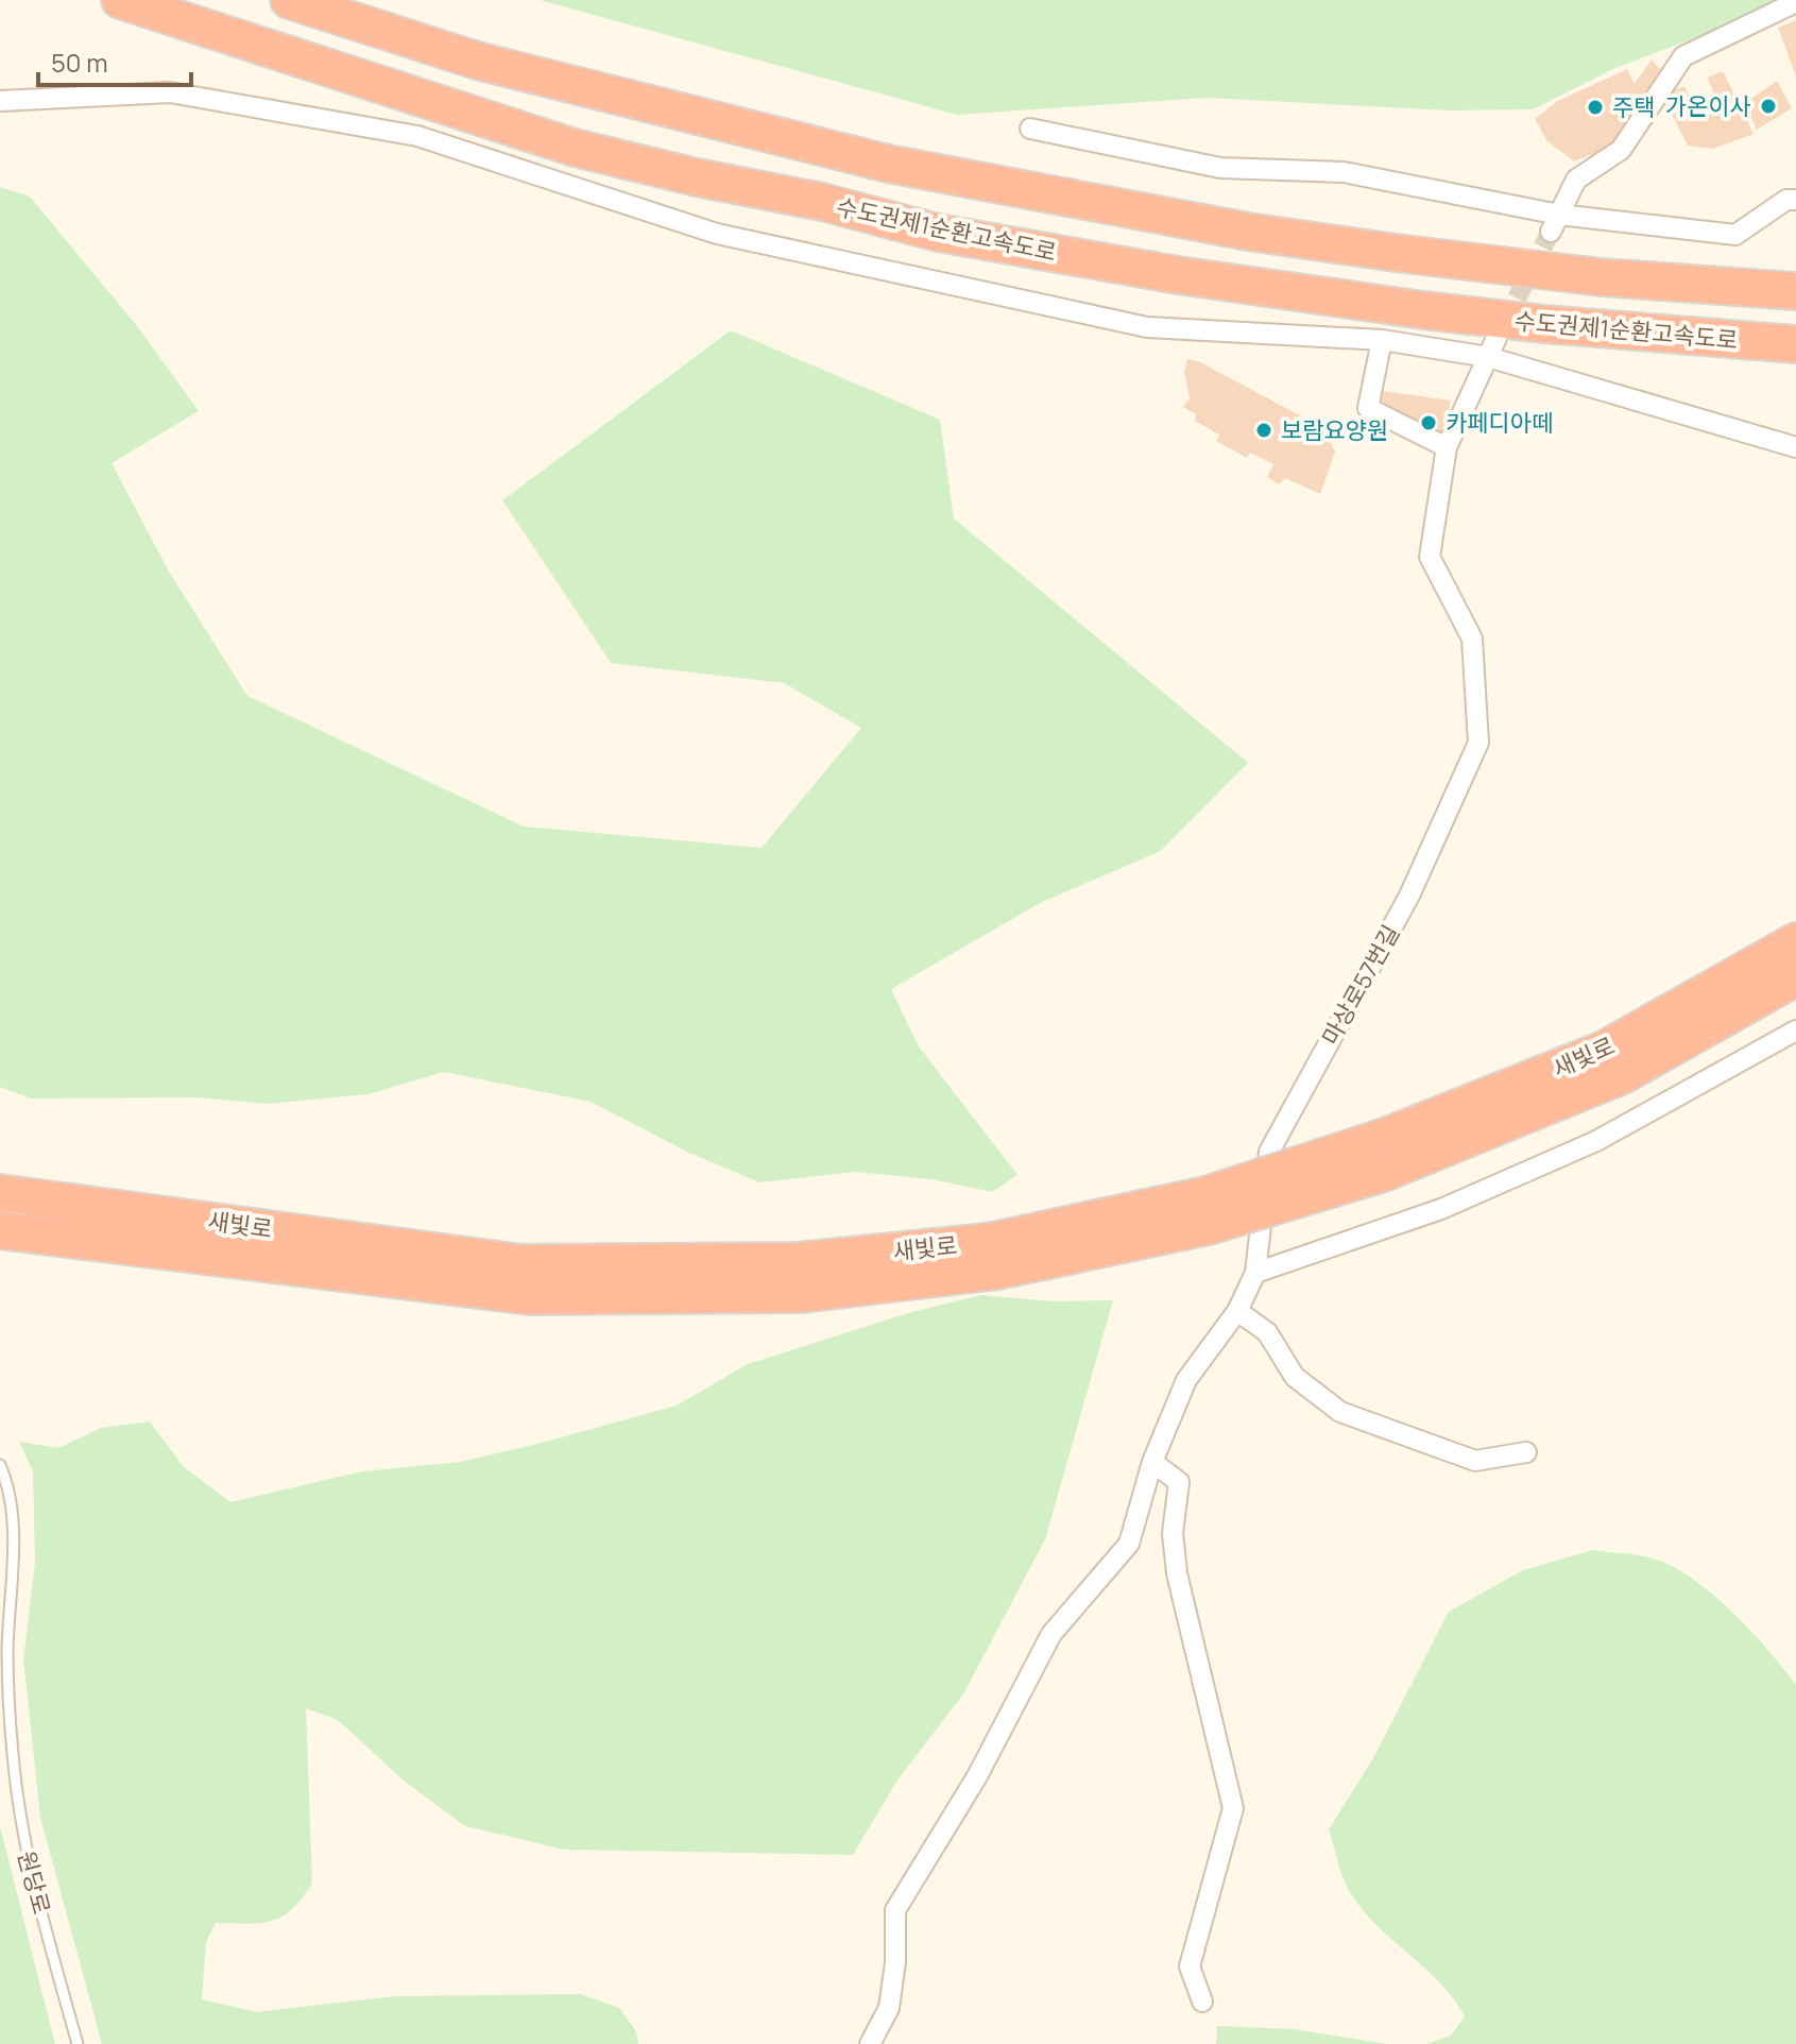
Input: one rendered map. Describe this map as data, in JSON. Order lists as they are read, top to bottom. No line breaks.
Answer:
{"streets":{"highway":["수도권제1순환고속도로","새빛로"],"street":["마상로57번길"],"lane":["원당로"]},"places":["가온이사","주택","카페디아떼","보람요양원"],"scale_bar":"50 m"}
